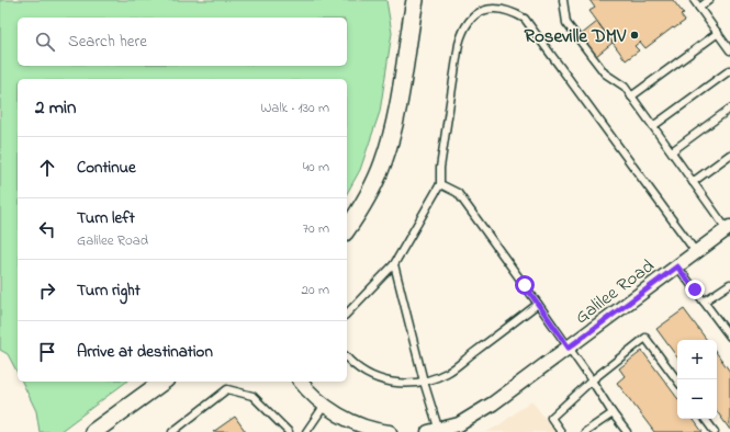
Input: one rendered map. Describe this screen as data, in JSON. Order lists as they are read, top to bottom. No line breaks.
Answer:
{"streets":{"street":["Galilee Road"]},"places":["Roseville DMV"],"page":{"search":"Search here","heading":["2 min","Walk · 130 m"],"list":[["Continue","40 m"],["Turn left","Galilee Road","70 m"],["Turn right","20 m"],"Arrive at destination"],"map_buttons":["+","−"]}}
